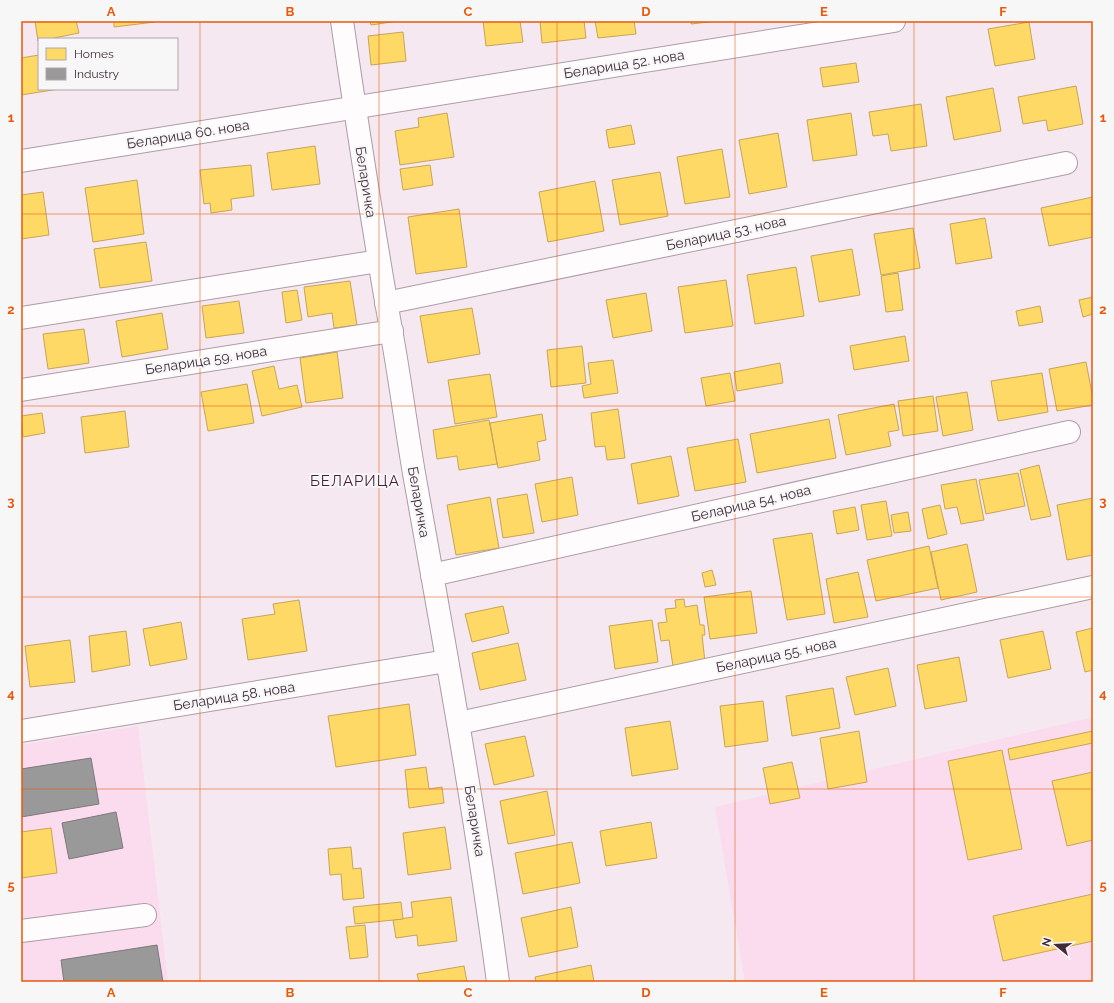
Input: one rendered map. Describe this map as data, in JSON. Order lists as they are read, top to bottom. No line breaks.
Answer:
{"streets":{"street":["Беларица 52. нова","Беларица 60. нова","Беларичка","Беларица 53. нова","Беларица 59. нова","Беларица 54. нова","Беларица 55. нова","Беларица 58. нова"]},"crossings":[["Беларица 52. нова","Беларица 60. нова"],["Беларица 52. нова","Беларичка"],["Беларица 60. нова","Беларичка"],["Беларичка","Беларица 53. нова"],["Беларичка","Беларица 59. нова"],["Беларичка","Беларица 54. нова"],["Беларичка","Беларица 55. нова"],["Беларичка","Беларица 58. нова"]],"districts":["БЕЛАРИЦА"],"legend":["Homes","Industry"],"north":"left","grid":{"columns":["A","B","C","D","E","F"],"rows":["1","2","3","4","5"]}}
